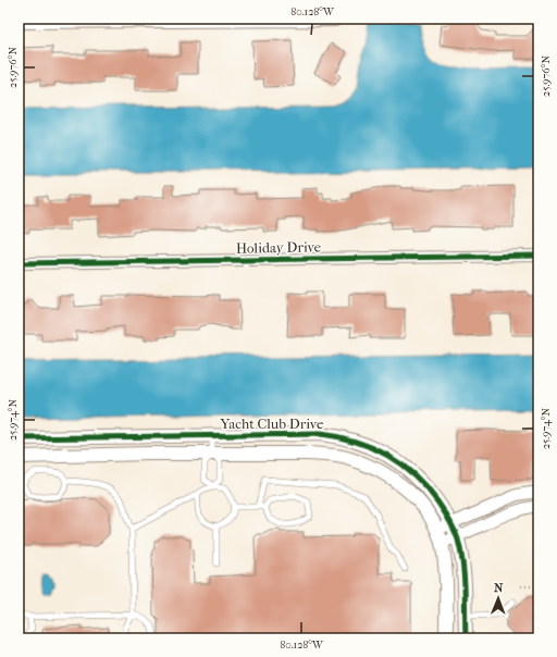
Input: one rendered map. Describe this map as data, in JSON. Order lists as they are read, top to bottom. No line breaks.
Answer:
{"streets":{"street":["Holiday Drive","Yacht Club Drive"]},"north":"top","coordinates":["80.128°W","25.976°N","25.974°N"]}
